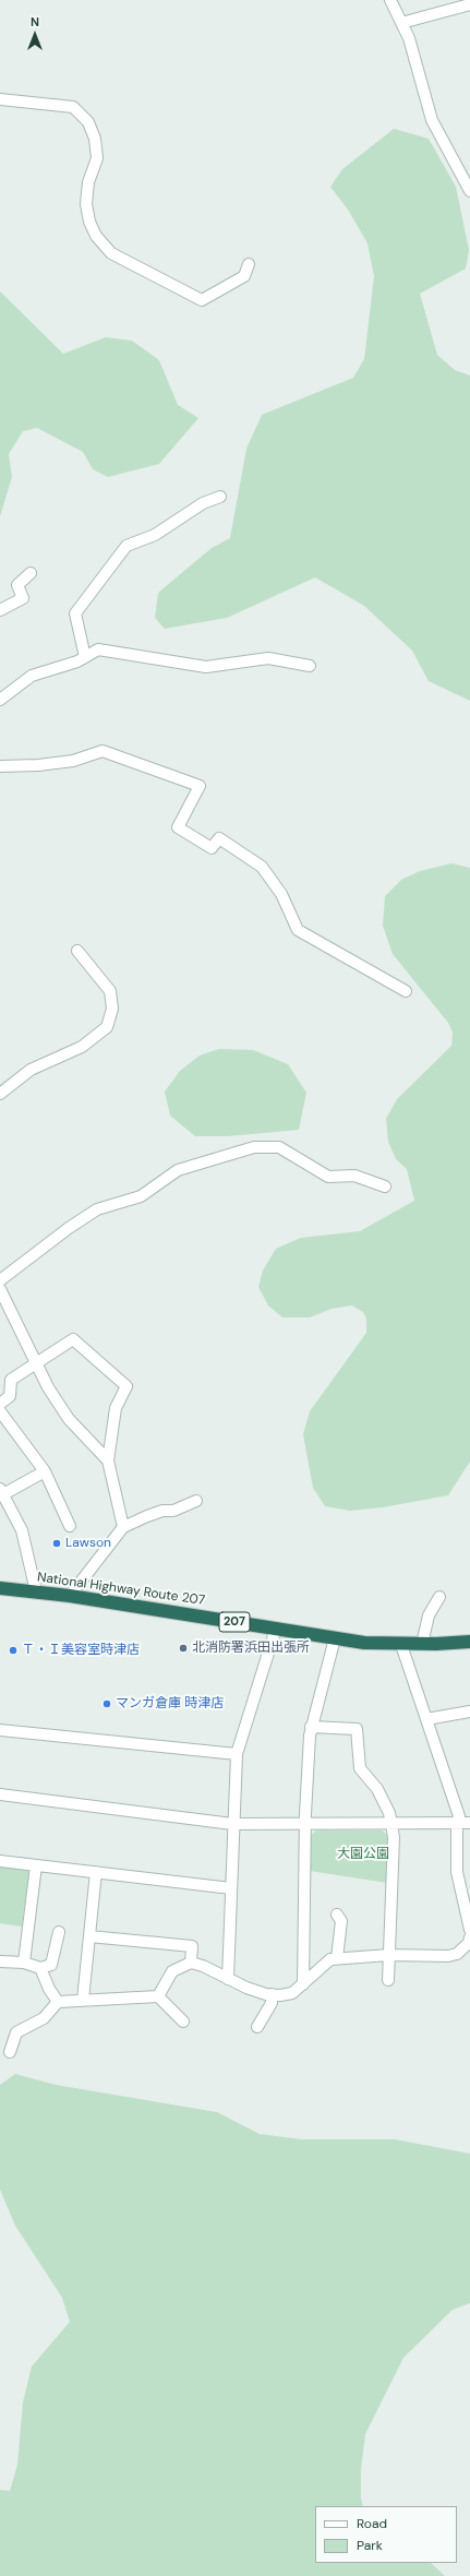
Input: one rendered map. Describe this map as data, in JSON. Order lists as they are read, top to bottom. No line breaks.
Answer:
{"streets":{"highway":["National Highway Route 207","207"]},"parks":["大園公園"],"places":["Lawson","北消防署浜田出張所","Ｔ・Ｉ美容室時津店","マンガ倉庫 時津店"],"legend":["Road","Park"],"north":"top"}
